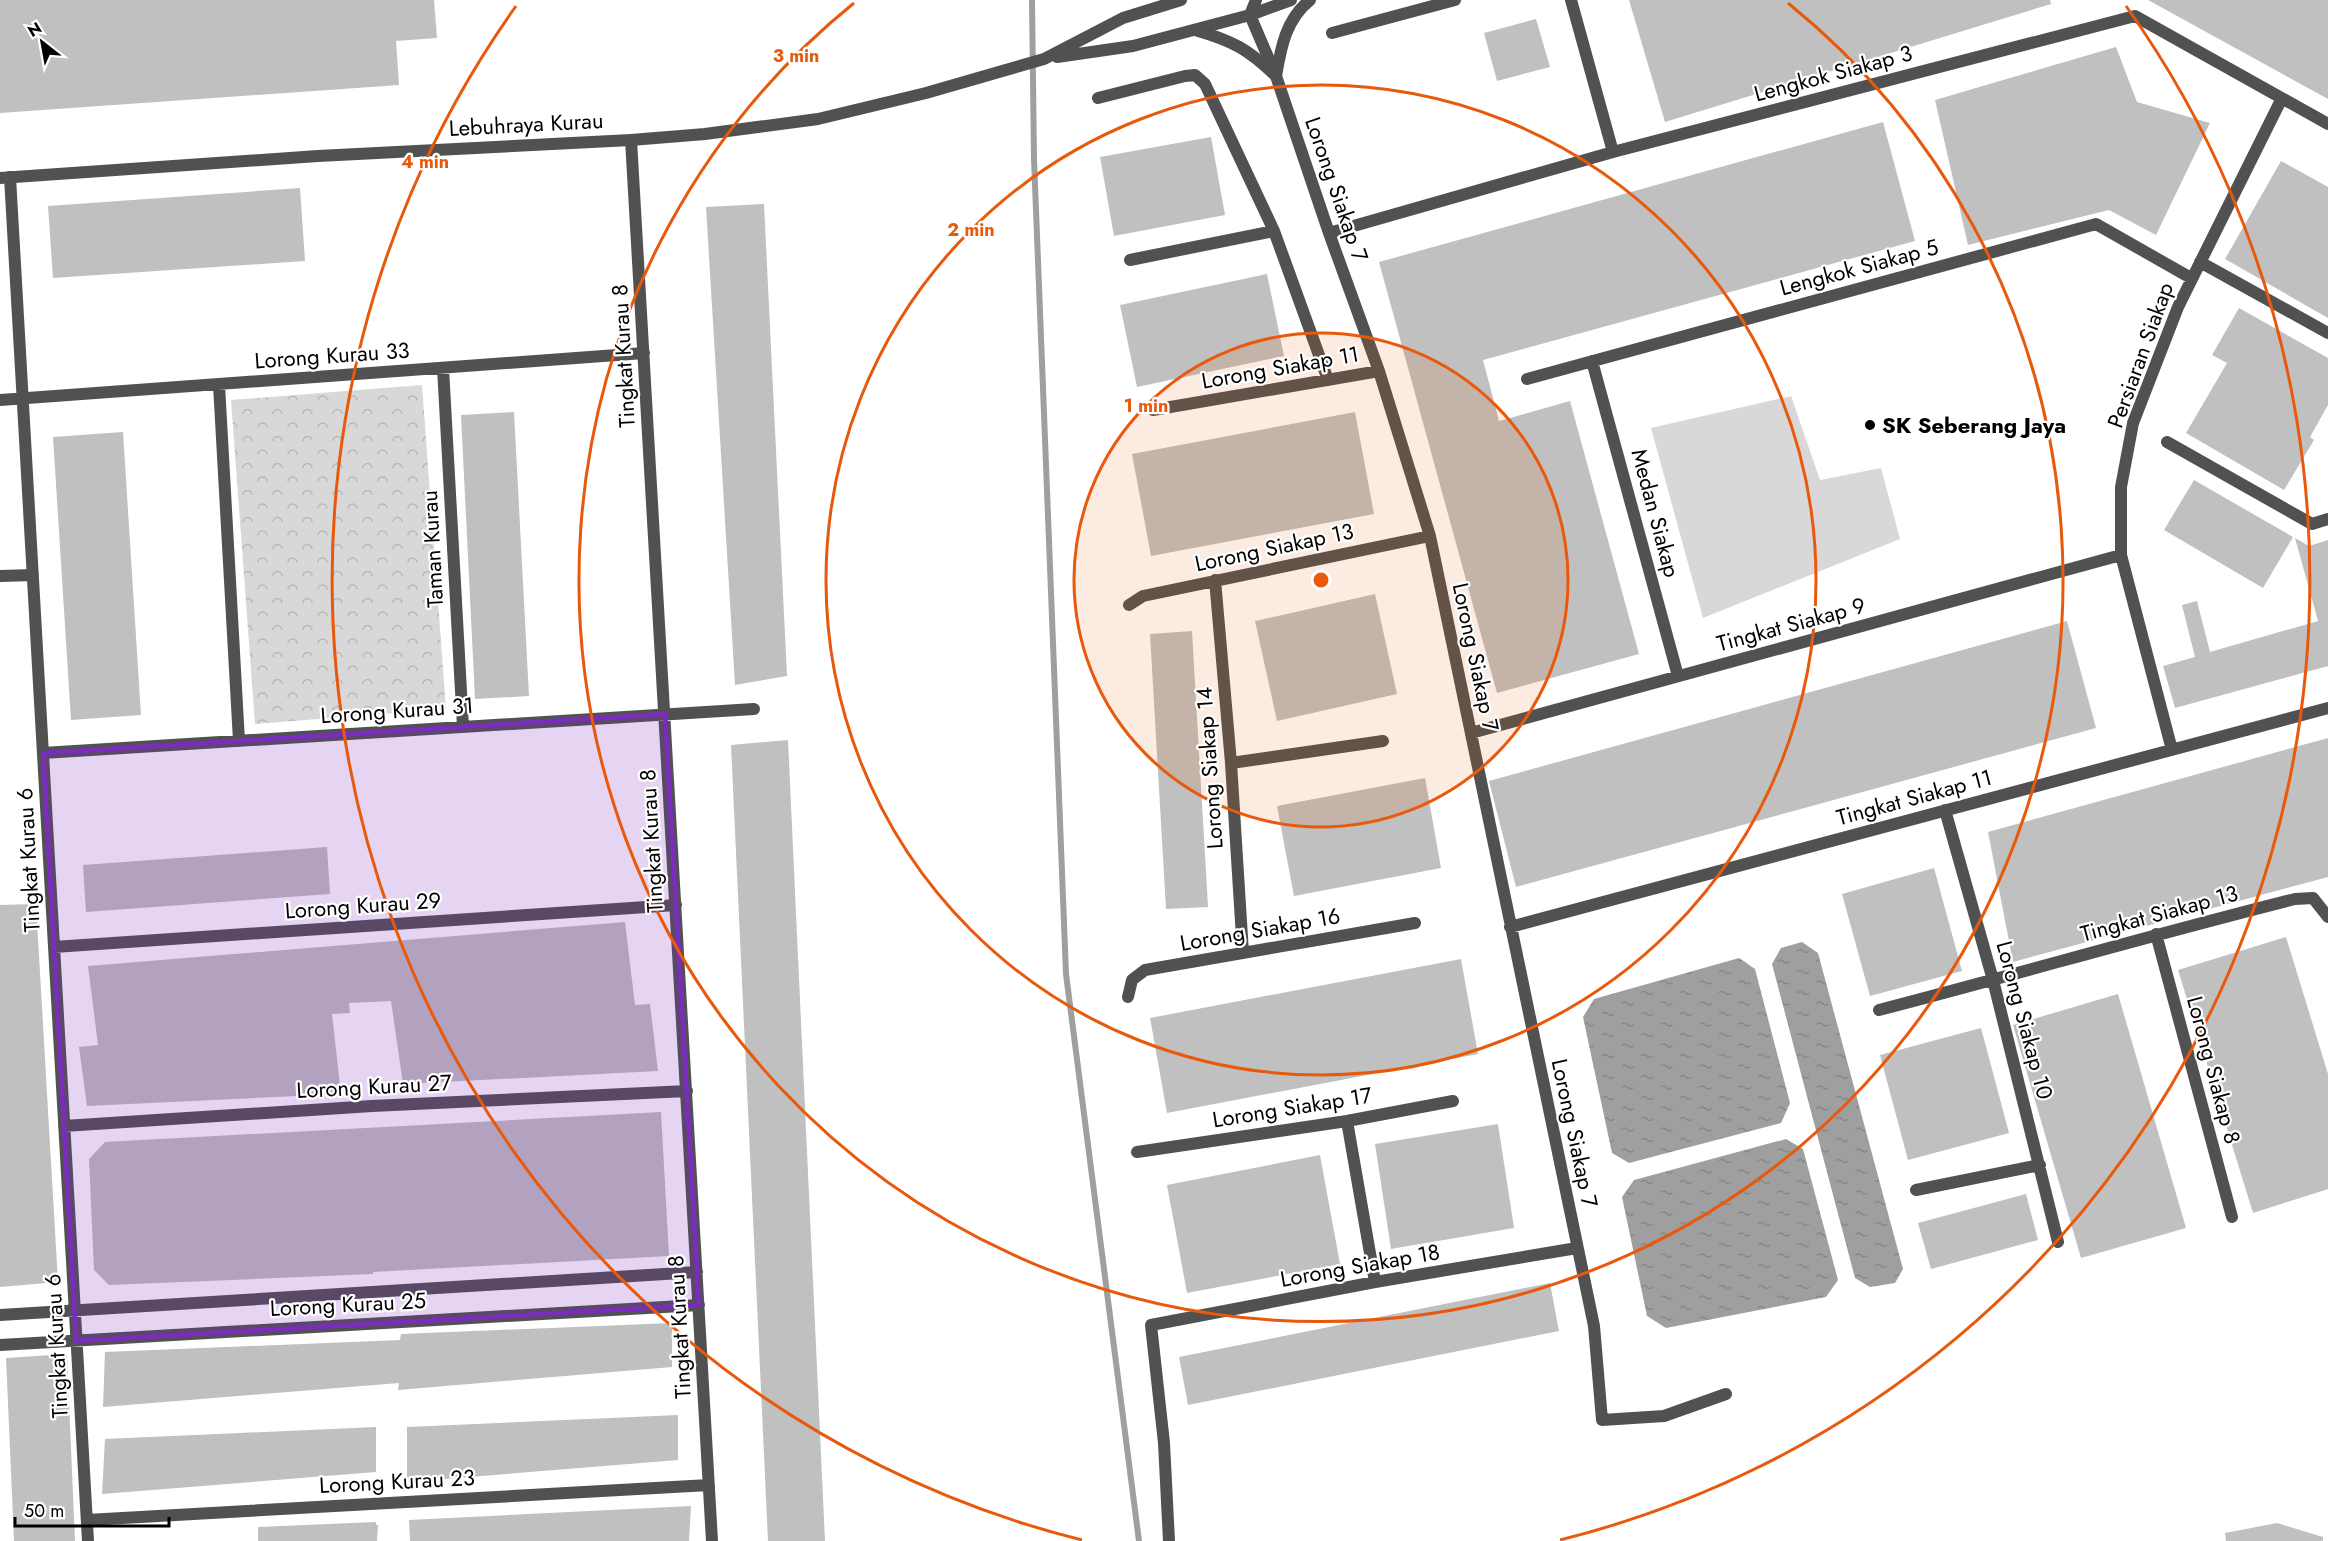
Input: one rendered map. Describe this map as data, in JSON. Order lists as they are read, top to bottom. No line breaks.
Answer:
{"streets":{"street":["Lengkok Siakap 3","Lebuhraya Kurau","Lorong Siakap 7","Lengkok Siakap 5","Lorong Kurau 33","Persiaran Siakap","Tingkat Kurau 8","Lorong Siakap 11","Medan Siakap","Lorong Siakap 13","Taman Kurau","Tingkat Siakap 9","Lorong Kurau 31","Lorong Siakap 14","Tingkat Siakap 11","Tingkat Kurau 6","Lorong Kurau 29","Tingkat Siakap 13","Lorong Siakap 16","Lorong Siakap 10","Lorong Siakap 8","Lorong Kurau 27","Lorong Siakap 17","Lorong Siakap 18","Lorong Kurau 25","Lorong Kurau 23"]},"crossings":[["Lengkok Siakap 3","Lorong Siakap 7"],["Lengkok Siakap 3","Persiaran Siakap"],["Lebuhraya Kurau","Lorong Siakap 7"],["Lebuhraya Kurau","Tingkat Kurau 8"],["Lebuhraya Kurau","Tingkat Kurau 6"],["Lorong Siakap 7","Lorong Siakap 11"],["Lorong Siakap 7","Lorong Siakap 13"],["Lorong Siakap 7","Tingkat Siakap 9"],["Lorong Siakap 7","Tingkat Siakap 11"],["Lorong Siakap 7","Lorong Siakap 18"],["Lengkok Siakap 5","Persiaran Siakap"],["Lengkok Siakap 5","Medan Siakap"],["Lorong Kurau 33","Tingkat Kurau 8"],["Lorong Kurau 33","Taman Kurau"],["Lorong Kurau 33","Tingkat Kurau 6"],["Persiaran Siakap","Tingkat Siakap 9"],["Persiaran Siakap","Tingkat Siakap 11"],["Tingkat Kurau 8","Lorong Kurau 31"],["Tingkat Kurau 8","Lorong Kurau 29"],["Tingkat Kurau 8","Lorong Kurau 27"],["Tingkat Kurau 8","Lorong Kurau 25"],["Tingkat Kurau 8","Lorong Kurau 23"],["Medan Siakap","Tingkat Siakap 9"],["Lorong Siakap 13","Lorong Siakap 14"],["Taman Kurau","Lorong Kurau 31"],["Lorong Kurau 31","Tingkat Kurau 6"],["Lorong Siakap 14","Lorong Siakap 16"],["Tingkat Siakap 11","Lorong Siakap 10"],["Tingkat Kurau 6","Lorong Kurau 29"],["Tingkat Kurau 6","Lorong Kurau 27"],["Tingkat Kurau 6","Lorong Kurau 25"],["Tingkat Kurau 6","Lorong Kurau 23"],["Tingkat Siakap 13","Lorong Siakap 10"],["Tingkat Siakap 13","Lorong Siakap 8"]],"places":["SK Seberang Jaya"],"scale_bar":"50 m","north":"top left","rings":["3 min","4 min","2 min","1 min"]}
